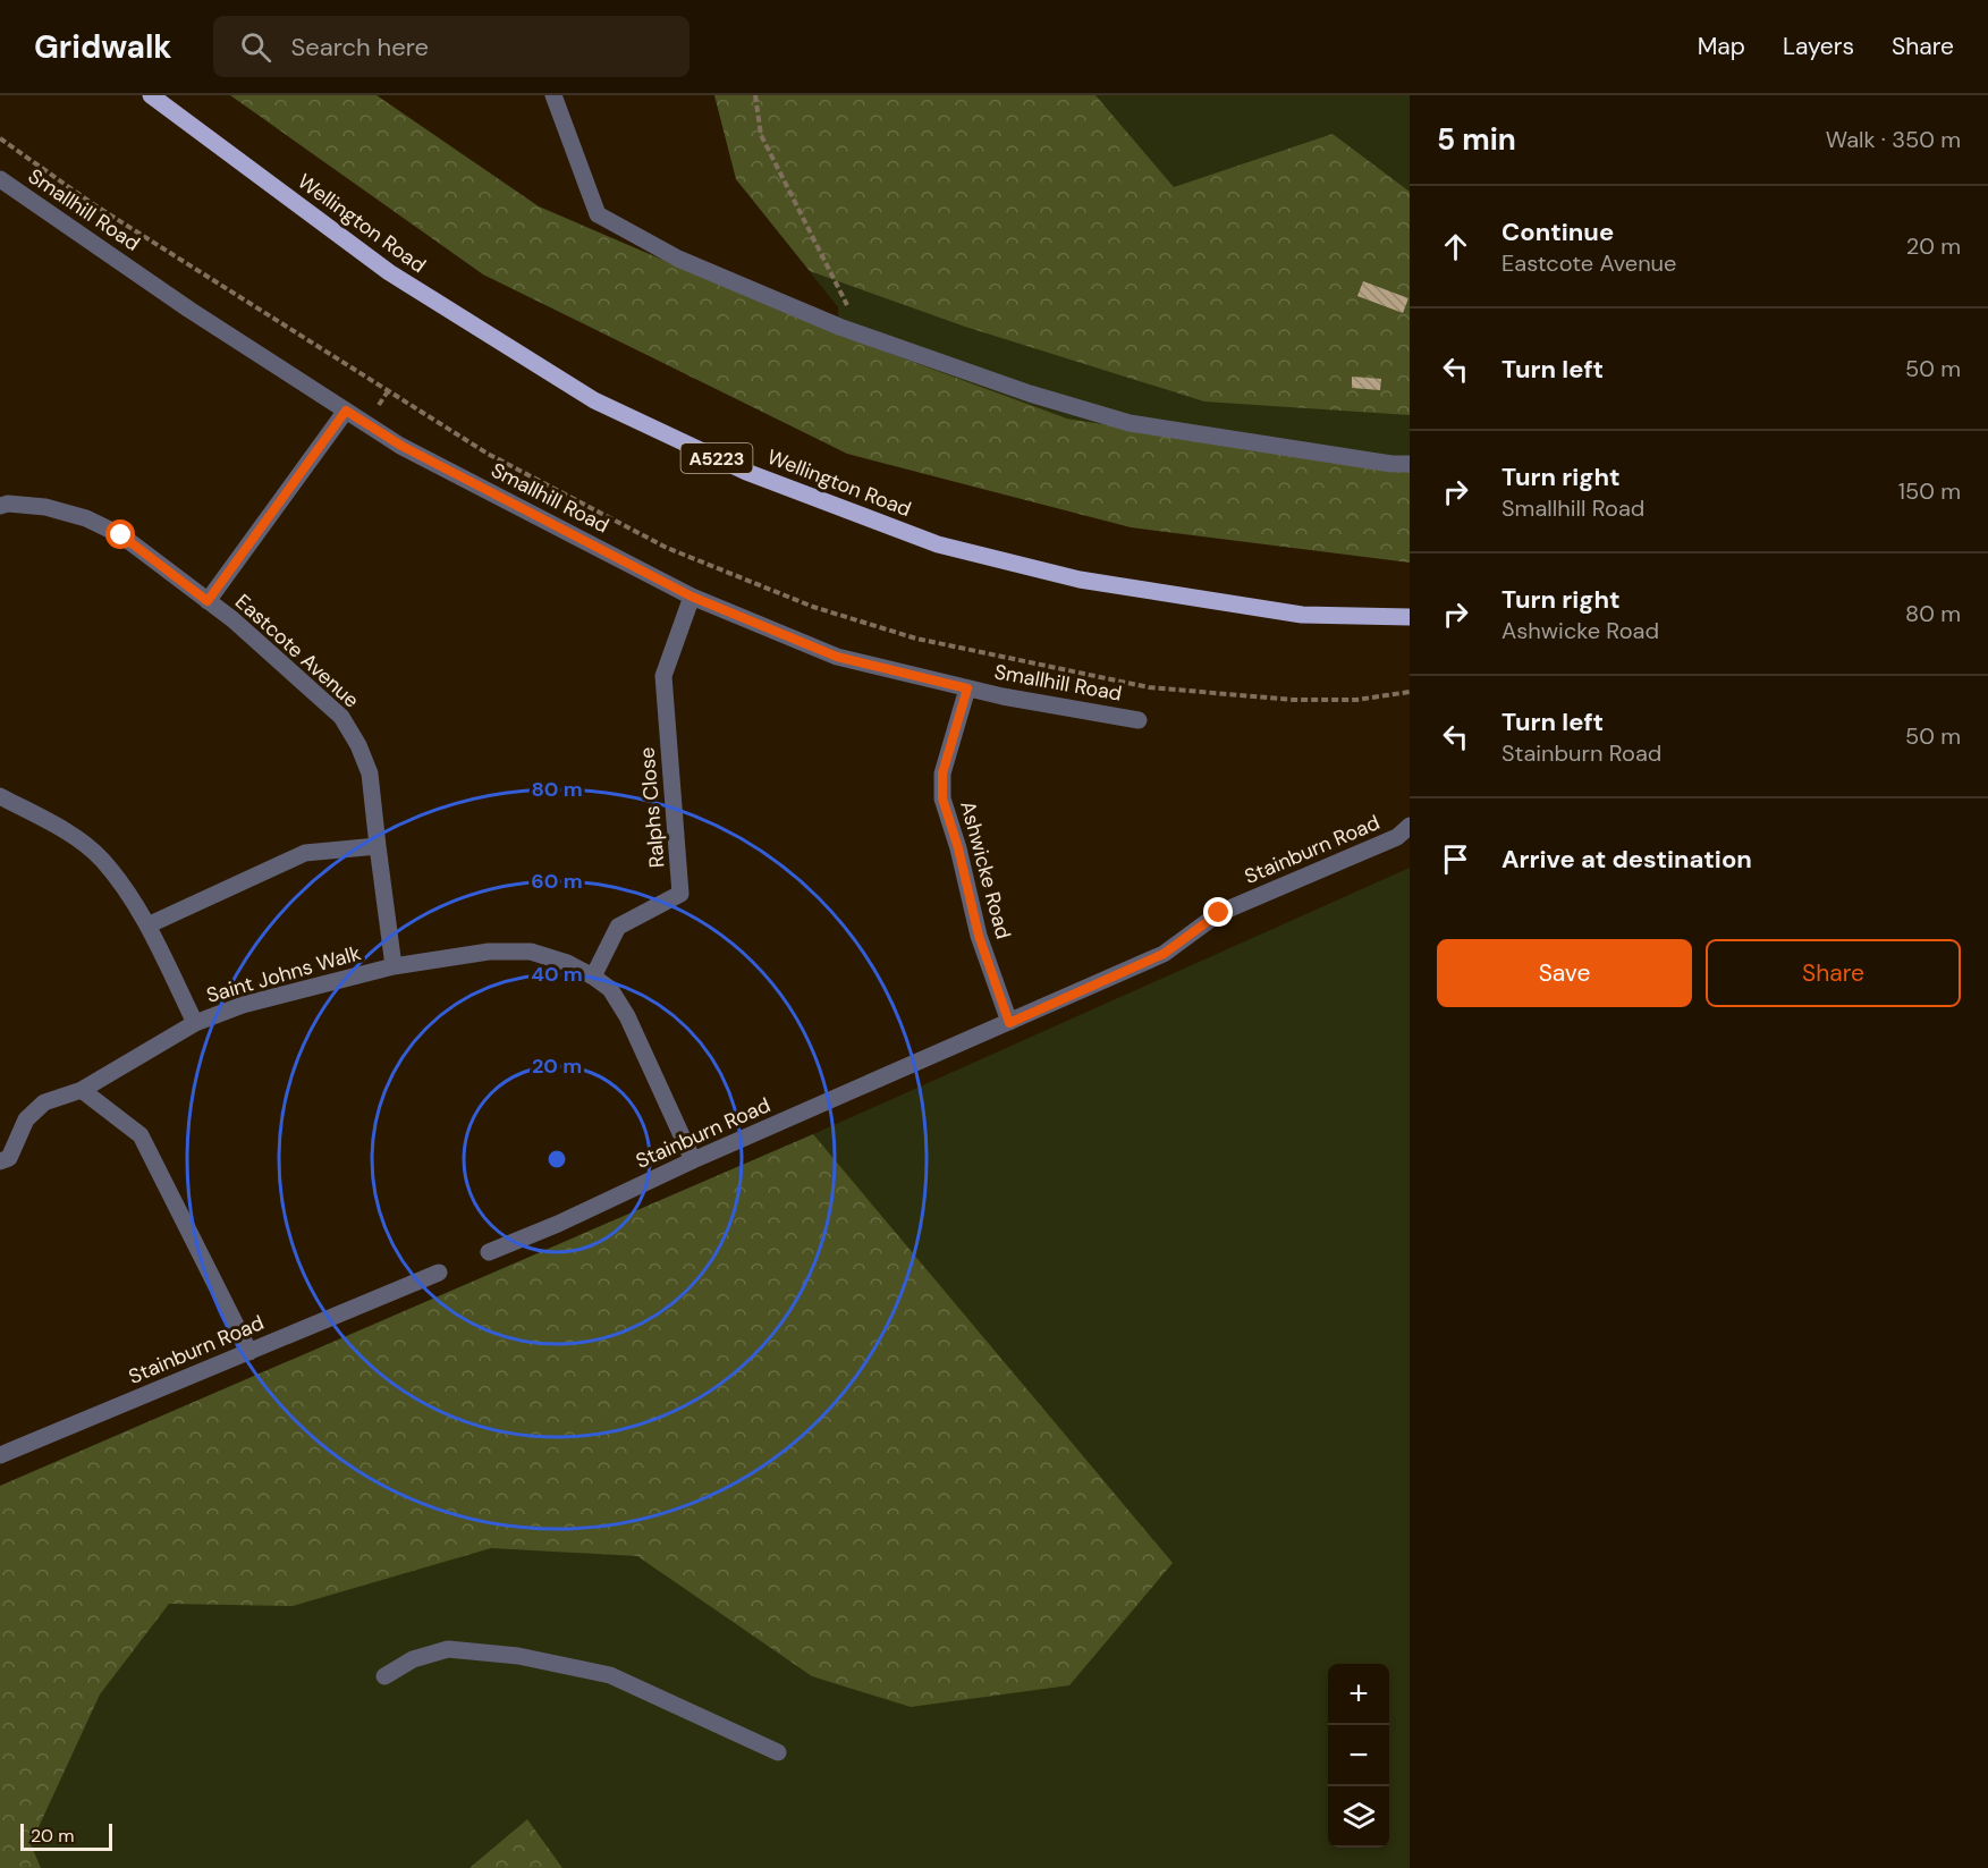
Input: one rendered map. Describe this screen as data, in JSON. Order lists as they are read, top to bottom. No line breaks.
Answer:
{"streets":{"main road":["Wellington Road","A5223"],"street":["Smallhill Road","Eastcote Avenue","Ralphs Close","Stainburn Road","Ashwicke Road","Saint Johns Walk"]},"crossings":[["Smallhill Road","Ralphs Close"],["Smallhill Road","Ashwicke Road"],["Eastcote Avenue","Saint Johns Walk"],["Ralphs Close","Saint Johns Walk"],["Stainburn Road","Ashwicke Road"],["Stainburn Road","Saint Johns Walk"]],"scale_bar":"20 m","page":{"header":"Gridwalk","search":"Search here","nav":["Map","Layers","Share"],"heading":["5 min","Walk · 350 m"],"list":[["Continue","Eastcote Avenue","20 m"],["Turn left","50 m"],["Turn right","Smallhill Road","150 m"],["Turn right","Ashwicke Road","80 m"],["Turn left","Stainburn Road","50 m"],"Arrive at destination"],"buttons":["Save","Share"],"map_buttons":["+","−"],"scale":"20 m"},"rings":["80 m","60 m","40 m","20 m"]}
